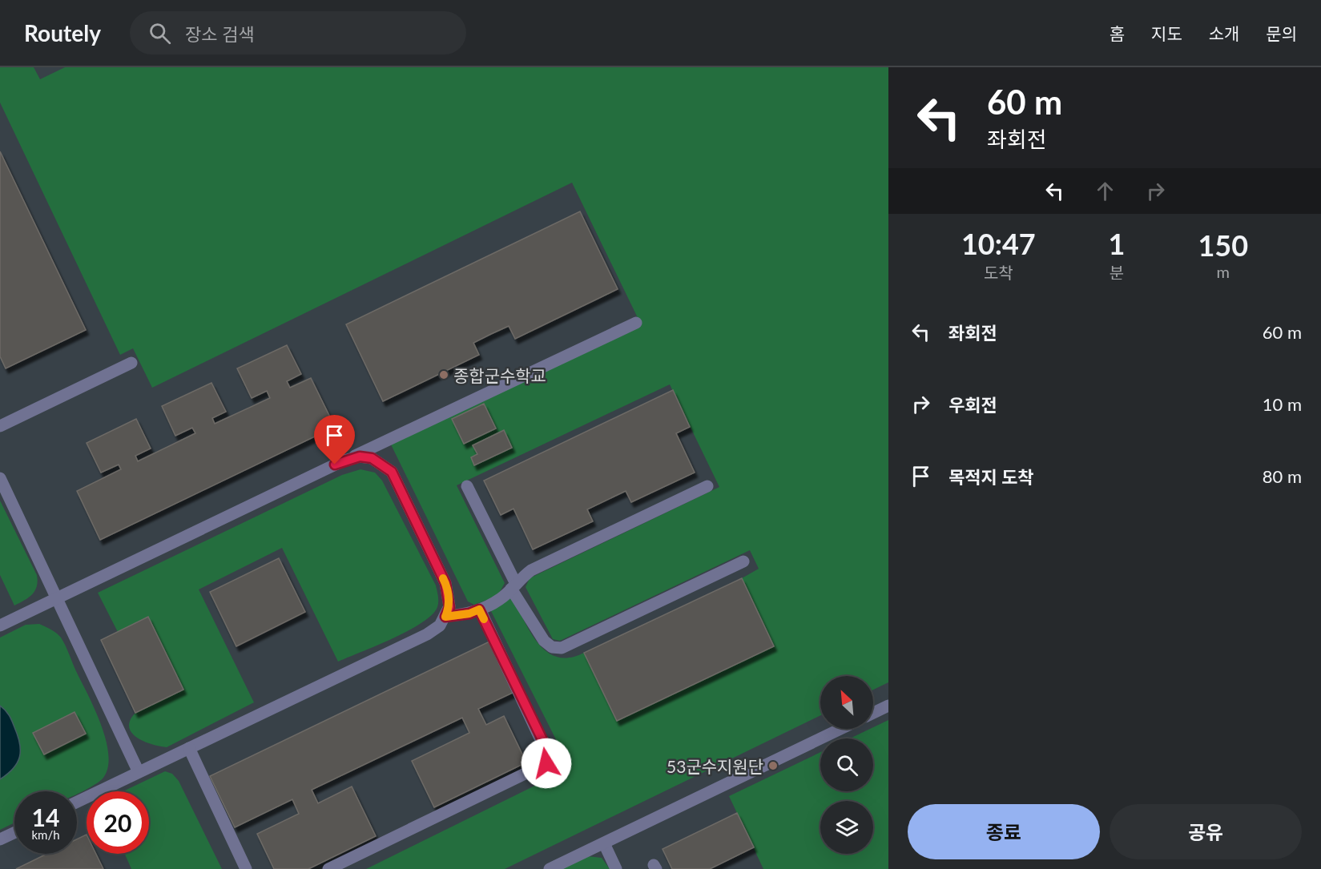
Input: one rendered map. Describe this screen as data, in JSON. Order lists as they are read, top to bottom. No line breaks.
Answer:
{"places":["종합군수학교","53군수지원단"],"north":"top left","page":{"header":"Routely","search":"장소 검색","nav":["홈","지도","소개","문의"],"turn":["60 m","좌회전"],"eta":["10:47","도착","1","분","150","m"],"list":[{"name":"좌회전","value":"60 m"},{"name":"우회전","value":"10 m"},{"name":"목적지 도착","value":"80 m"}],"speed":"14 km/h","limit":"20","buttons":["종료","공유"]}}
